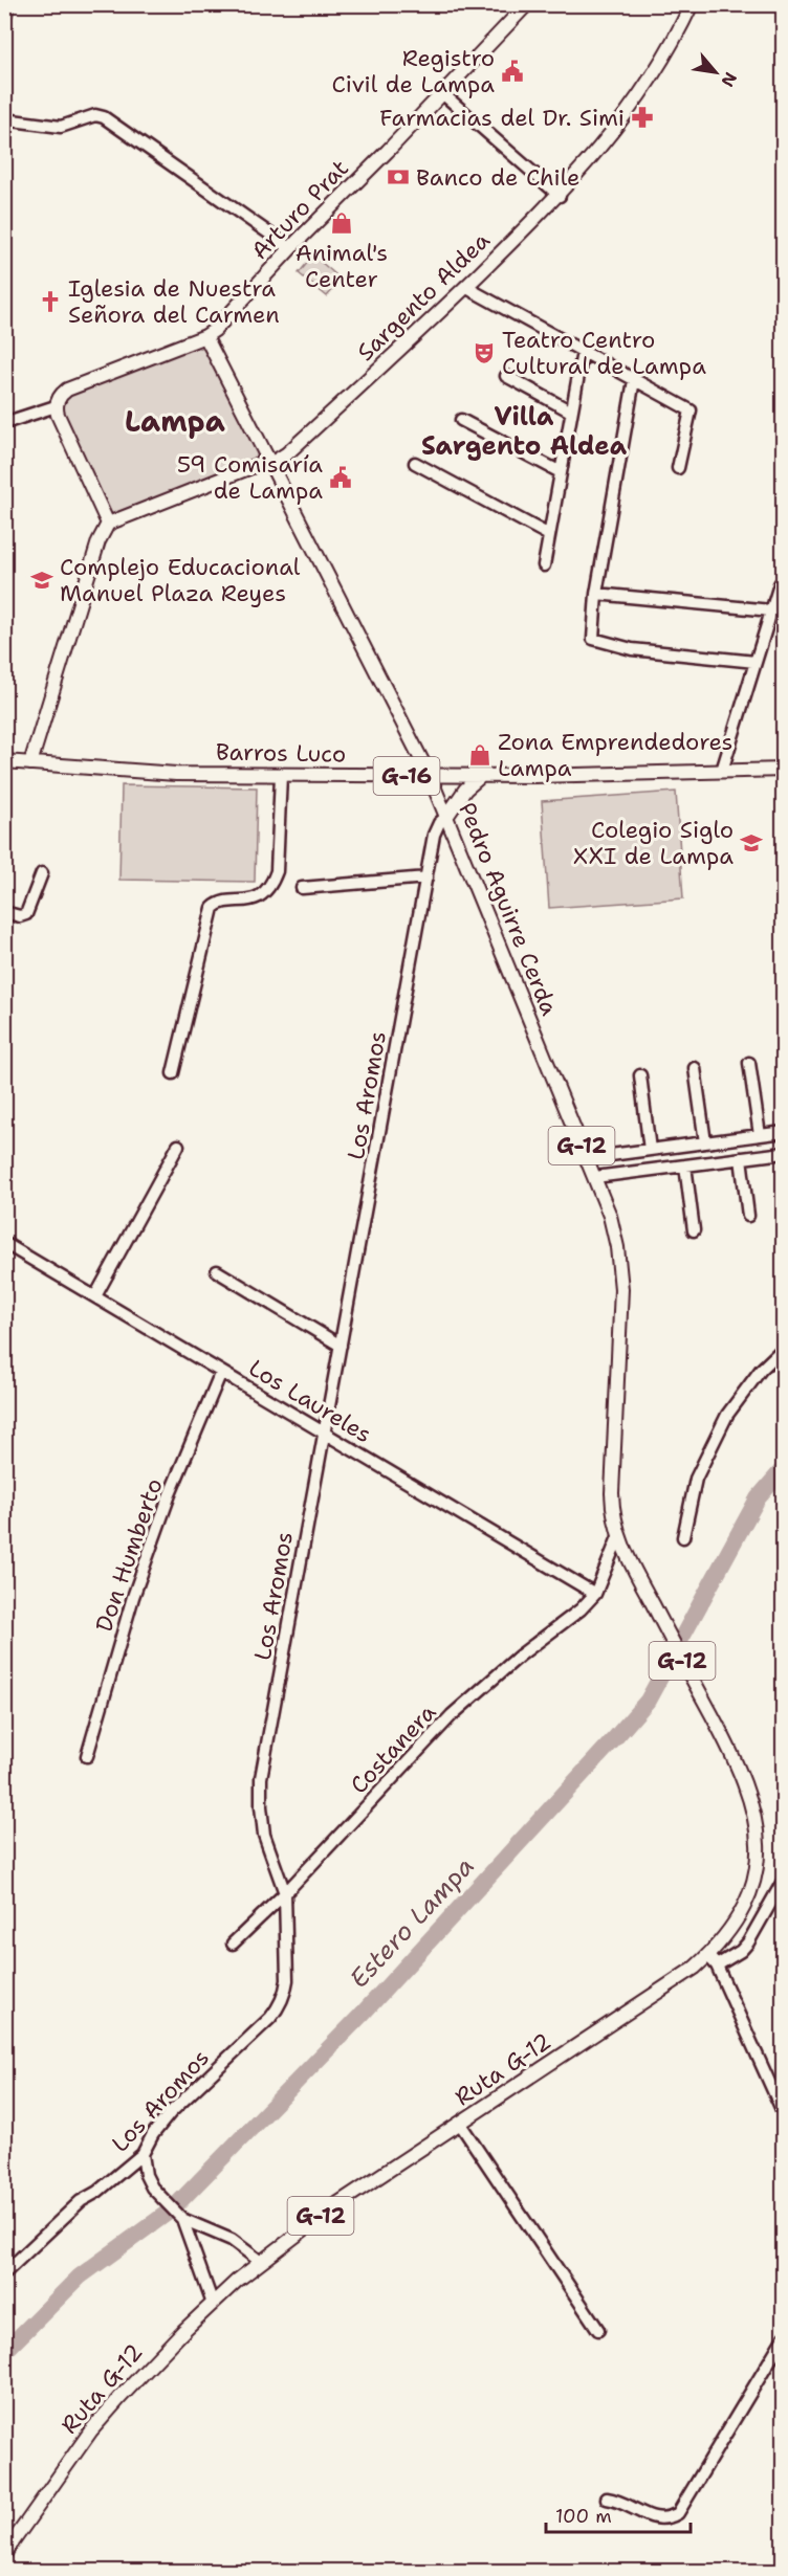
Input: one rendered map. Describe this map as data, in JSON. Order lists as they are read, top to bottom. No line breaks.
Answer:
{"streets":{"main road":["Arturo Prat","Sargento Aldea","Barros Luco","G-16","Pedro Aguirre Cerda","G-12","Ruta G-12"],"street":["Los Aromos","Los Laureles","Don Humberto","Costanera"]},"crossings":[["Arturo Prat","Pedro Aguirre Cerda"],["Sargento Aldea","Pedro Aguirre Cerda"],["Barros Luco","Pedro Aguirre Cerda"],["Pedro Aguirre Cerda","Los Aromos"],["Pedro Aguirre Cerda","Ruta G-12"],["Los Aromos","Los Laureles"],["Los Aromos","Costanera"],["Los Laureles","Don Humberto"],["Los Laureles","Costanera"]],"districts":["Villa Sargento Aldea","Lampa"],"water":["Estero Lampa"],"places":{"public building":["Registro Civil de Lampa","59 Comisaría de Lampa"],"pharmacy":["Farmacias del Dr. Simi"],"bank":["Banco de Chile"],"shop":["Animal's Center","Zona Emprendedores Lampa"],"church":["Iglesia de Nuestra Señora del Carmen"],"theatre":["Teatro Centro Cultural de Lampa"],"school or university":["Complejo Educacional Manuel Plaza Reyes","Colegio Siglo XXI de Lampa"]},"scale_bar":"100 m","north":"bottom right"}
